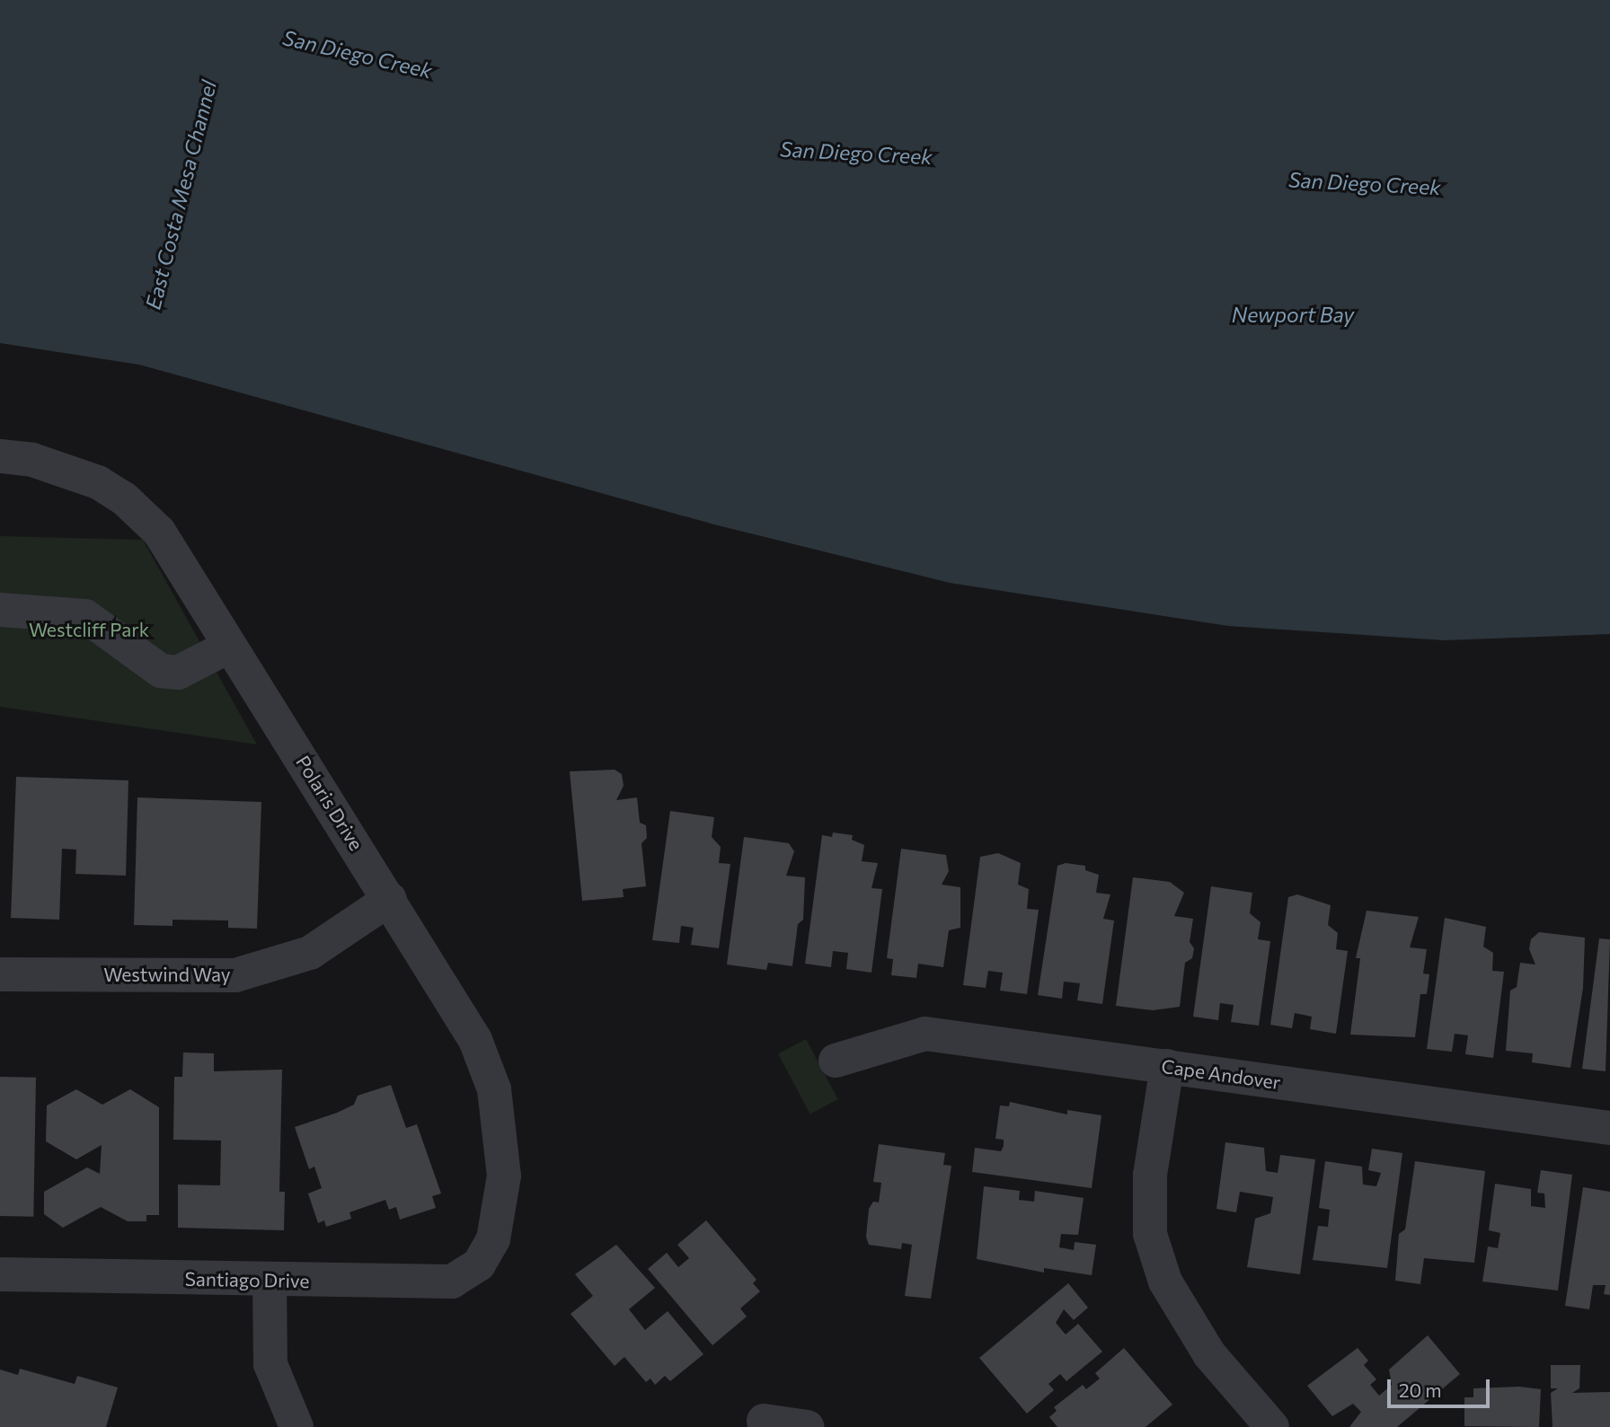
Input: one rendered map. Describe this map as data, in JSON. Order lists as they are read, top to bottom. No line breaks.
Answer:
{"streets":{"street":["Polaris Drive","Westwind Way","Cape Andover","Santiago Drive"]},"crossings":[["Polaris Drive","Westwind Way"],["Polaris Drive","Santiago Drive"]],"water":["San Diego Creek","East Costa Mesa Channel","Newport Bay"],"parks":["Westcliff Park"],"scale_bar":"20 m"}
